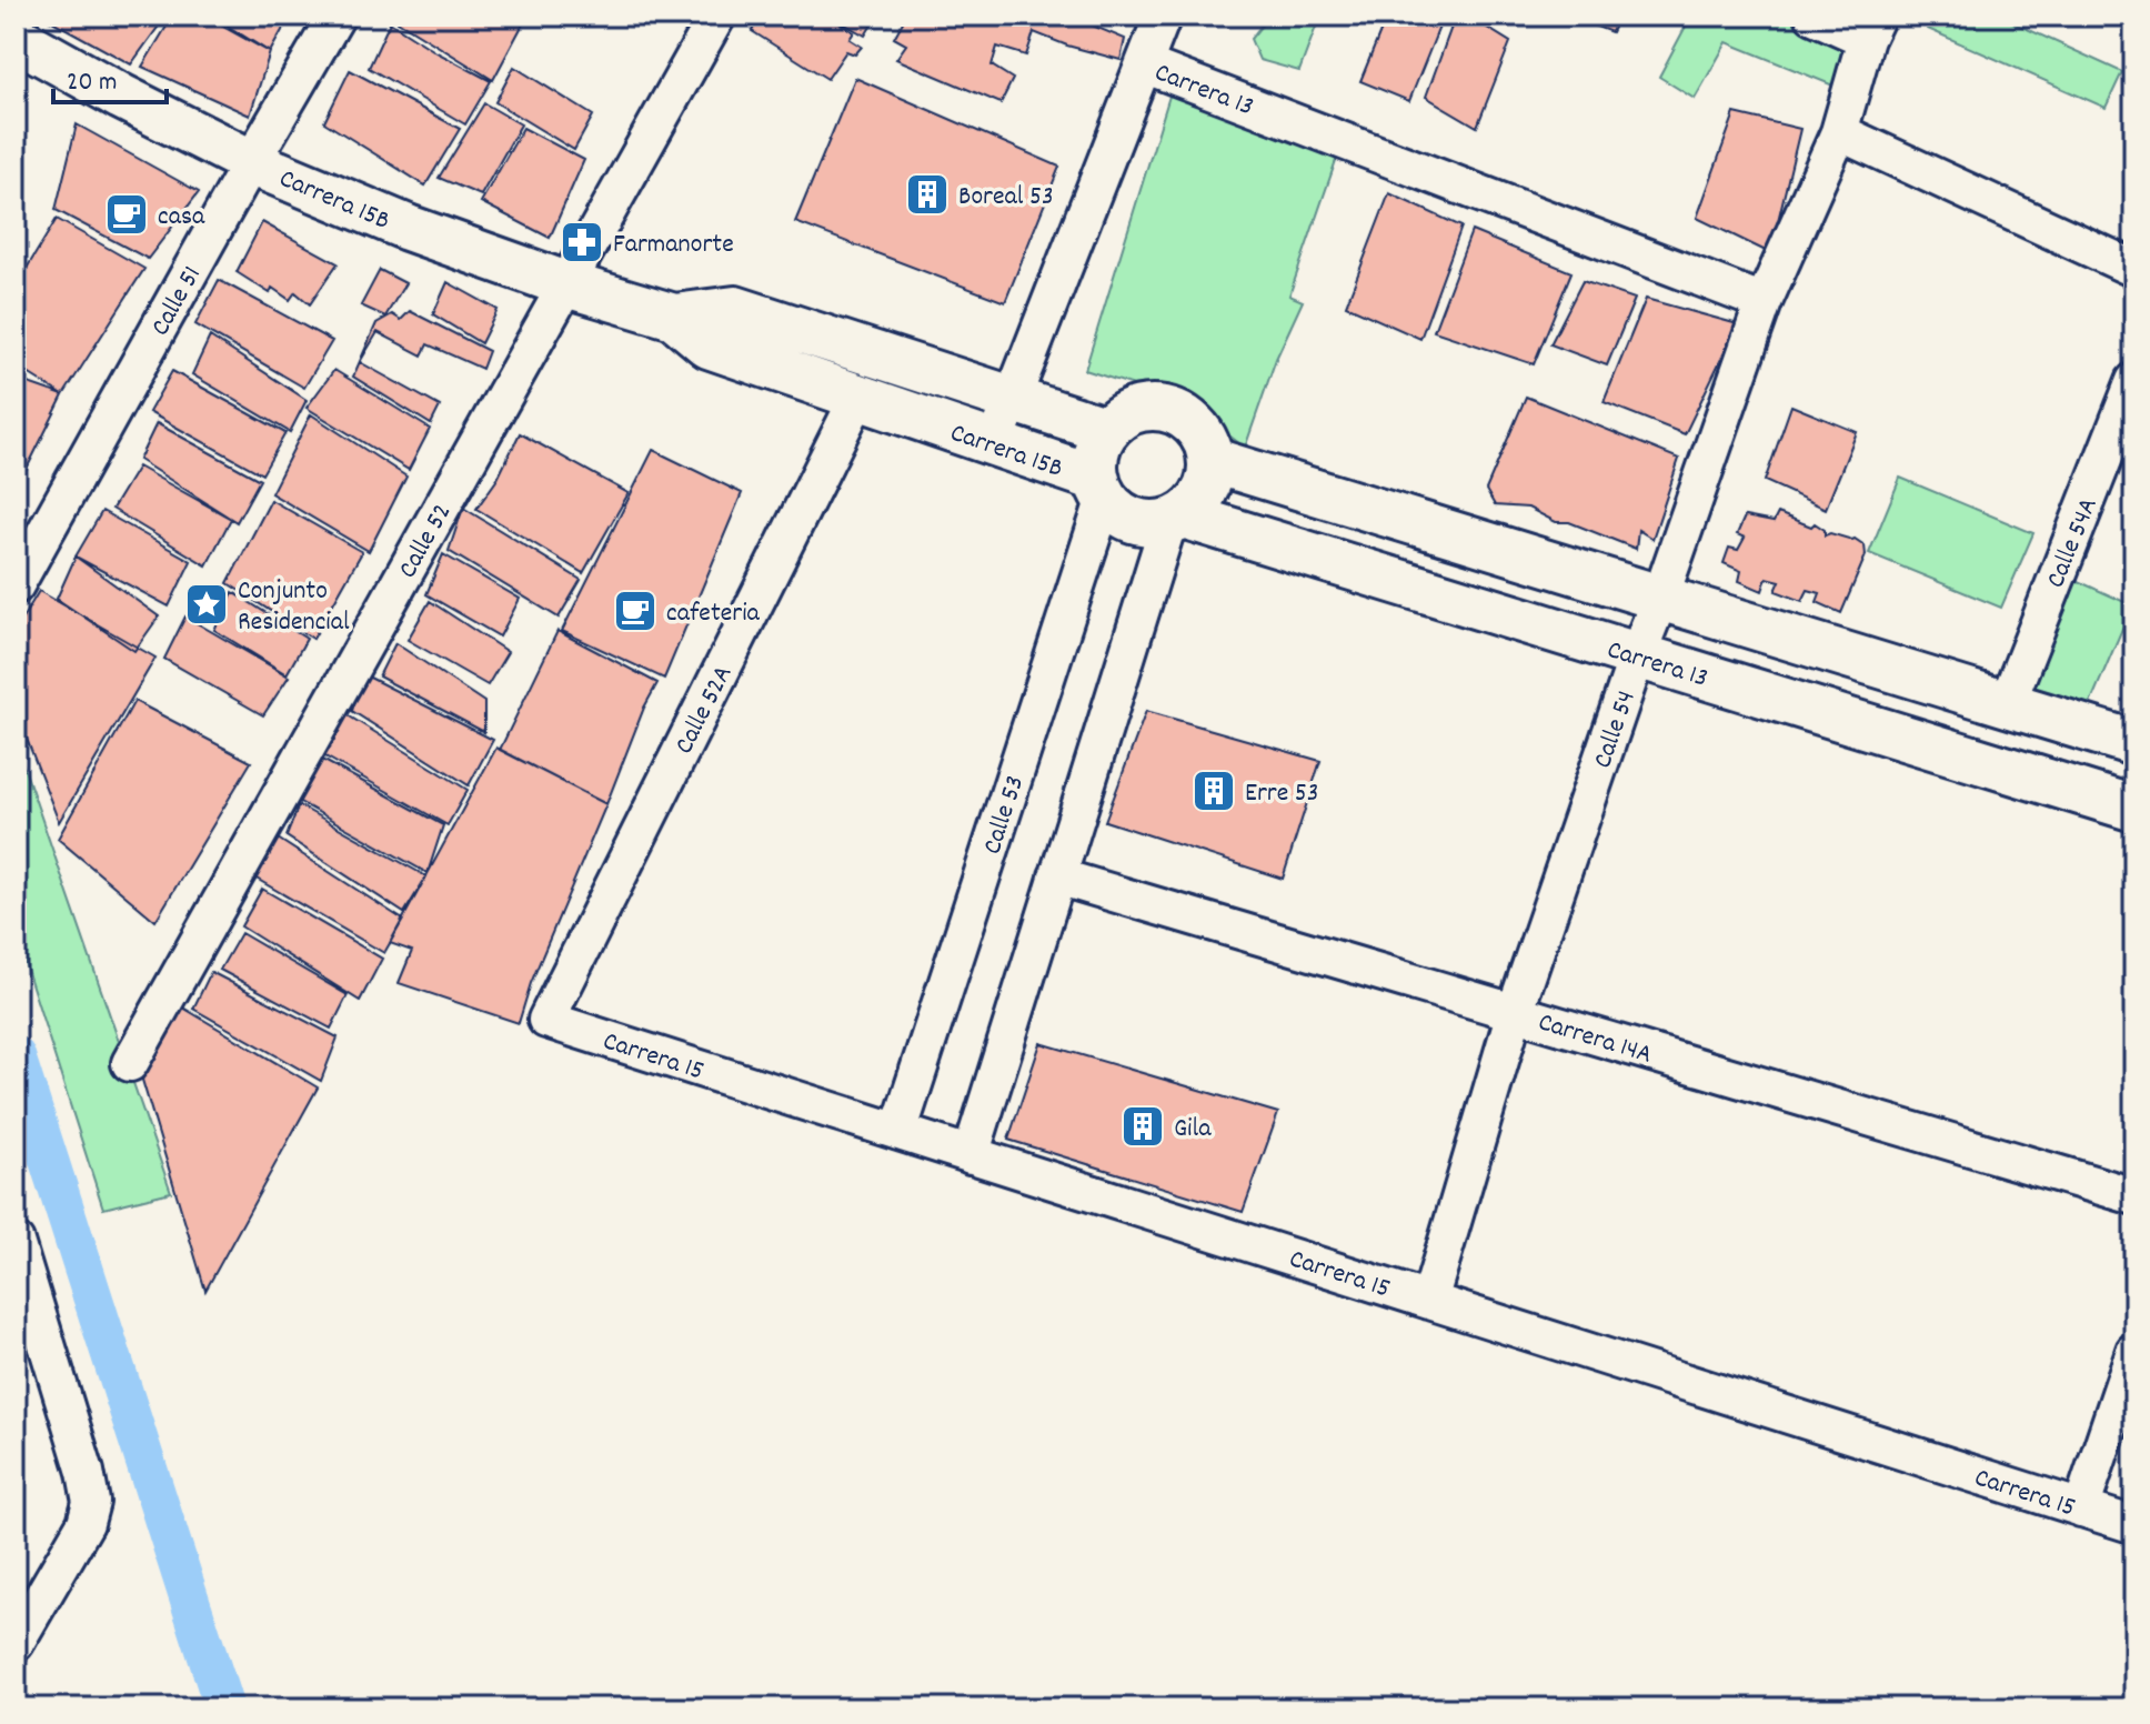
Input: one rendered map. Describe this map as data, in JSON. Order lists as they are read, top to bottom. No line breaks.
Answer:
{"streets":{"street":["Carrera 13","Carrera 15B","Calle 51","Calle 52","Calle 54A","Calle 52A","Calle 54","Calle 53","Carrera 14A","Carrera 15"]},"crossings":[["Carrera 13","Carrera 15B"],["Carrera 13","Calle 54"],["Carrera 13","Calle 53"],["Carrera 15B","Calle 51"],["Carrera 15B","Calle 52"],["Carrera 15B","Calle 52A"],["Carrera 15B","Calle 53"],["Calle 52A","Carrera 15"],["Calle 54","Carrera 14A"],["Calle 54","Carrera 15"],["Calle 53","Carrera 15"]],"places":{"building":["Boreal 53","Erre 53","Gila"],"cafe":["casa","cafeteria"],"pharmacy":["Farmanorte"],"place":["Conjunto Residencial"]},"scale_bar":"20 m"}
